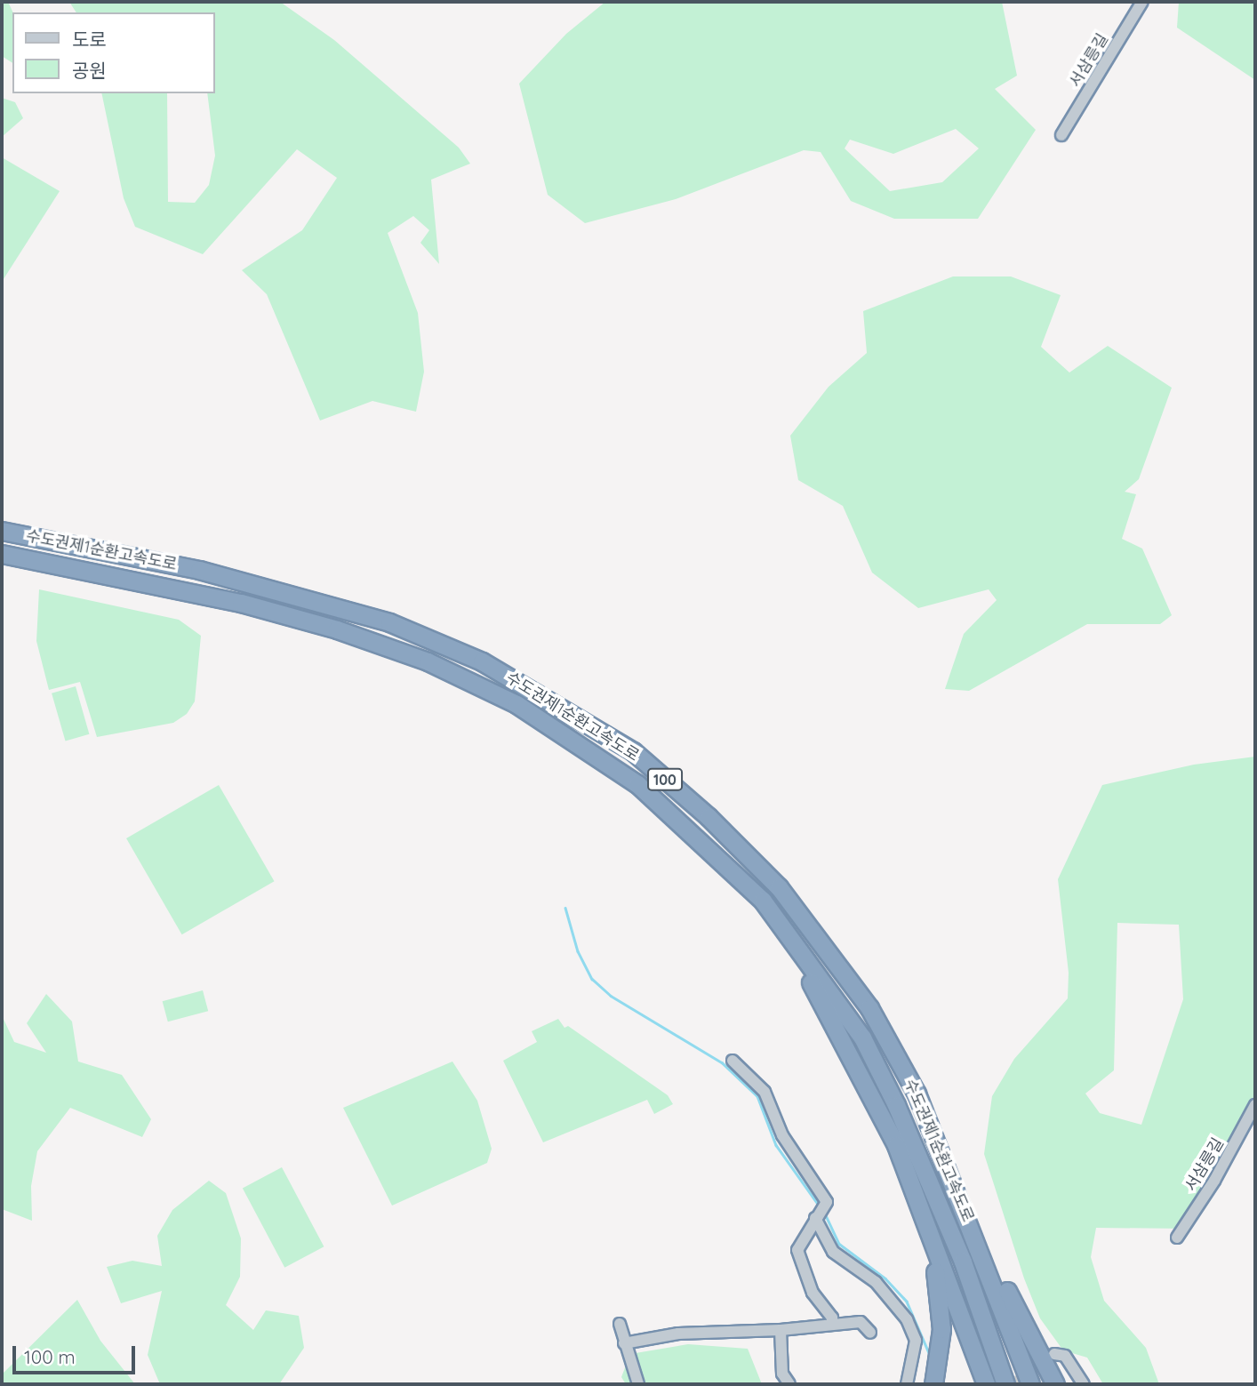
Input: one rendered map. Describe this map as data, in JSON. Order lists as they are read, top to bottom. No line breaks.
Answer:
{"streets":{"highway":["수도권제1순환고속도로","100"],"street":["서삼릉길"]},"legend":["도로","공원"],"scale_bar":"100 m"}
